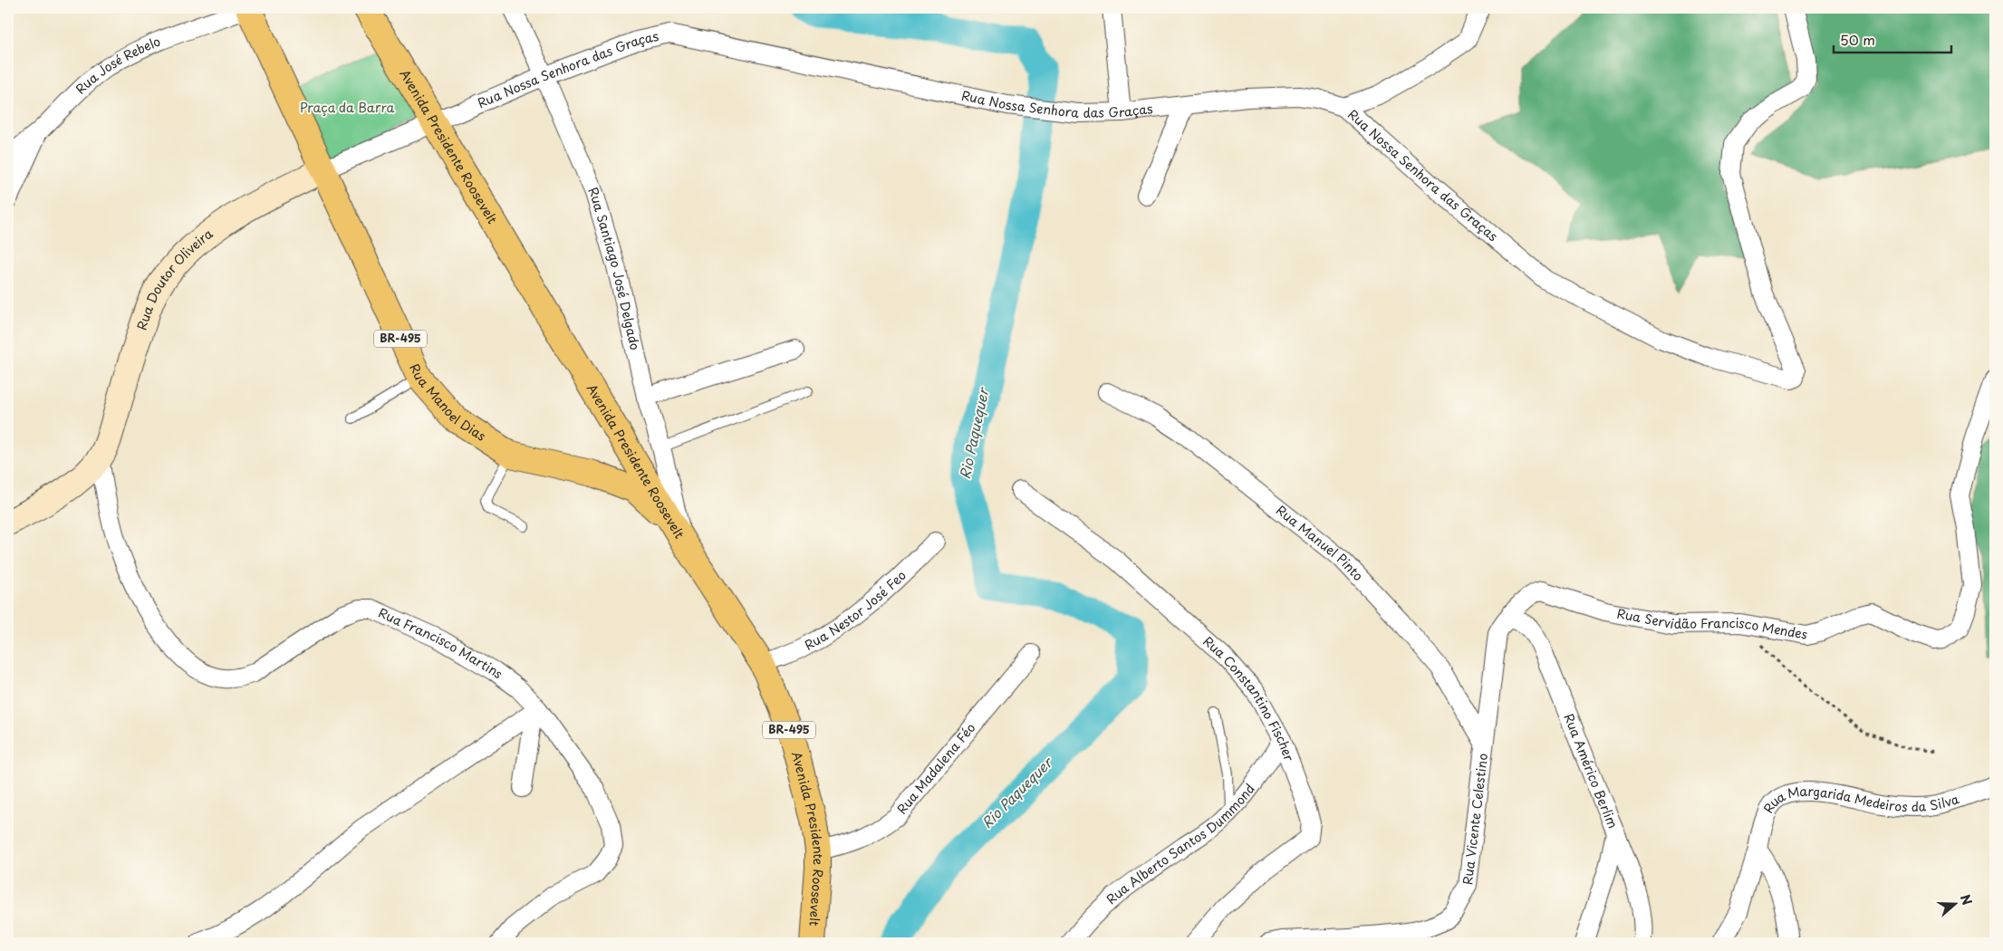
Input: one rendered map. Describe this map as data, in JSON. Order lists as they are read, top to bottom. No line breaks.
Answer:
{"streets":{"main road":["Avenida Presidente Roosevelt","Rua Doutor Oliveira","BR-495","Rua Manoel Dias"],"street":["Rua José Rebelo","Rua Nossa Senhora das Graças","Rua Santiago José Delgado","Rua Manuel Pinto","Rua Nestor José Feo","Rua Servidão Francisco Mendes","Rua Francisco Martins","Rua Constantino Fischer","Rua Madalena Féo","Rua Américo Berlim","Rua Margarida Medeiros da Silva","Rua Vicente Celestino","Rua Alberto Santos Dummond"]},"crossings":[["Rua José Rebelo","Rua Manoel Dias"],["Rua Nossa Senhora das Graças","Avenida Presidente Roosevelt"],["Rua Nossa Senhora das Graças","Rua Santiago José Delgado"],["Rua Nossa Senhora das Graças","Rua Doutor Oliveira"],["Avenida Presidente Roosevelt","Rua Santiago José Delgado"],["Avenida Presidente Roosevelt","Rua Doutor Oliveira"],["Avenida Presidente Roosevelt","Rua Manoel Dias"],["Avenida Presidente Roosevelt","Rua Nestor José Feo"],["Avenida Presidente Roosevelt","Rua Madalena Féo"],["Rua Santiago José Delgado","Rua Manoel Dias"],["Rua Doutor Oliveira","Rua Manoel Dias"],["Rua Doutor Oliveira","Rua Francisco Martins"],["Rua Manuel Pinto","Rua Vicente Celestino"],["Rua Servidão Francisco Mendes","Rua Américo Berlim"],["Rua Servidão Francisco Mendes","Rua Vicente Celestino"],["Rua Constantino Fischer","Rua Alberto Santos Dummond"],["Rua Américo Berlim","Rua Vicente Celestino"]],"water":["Rio Paquequer"],"parks":["Praça da Barra"],"scale_bar":"50 m","north":"right"}
